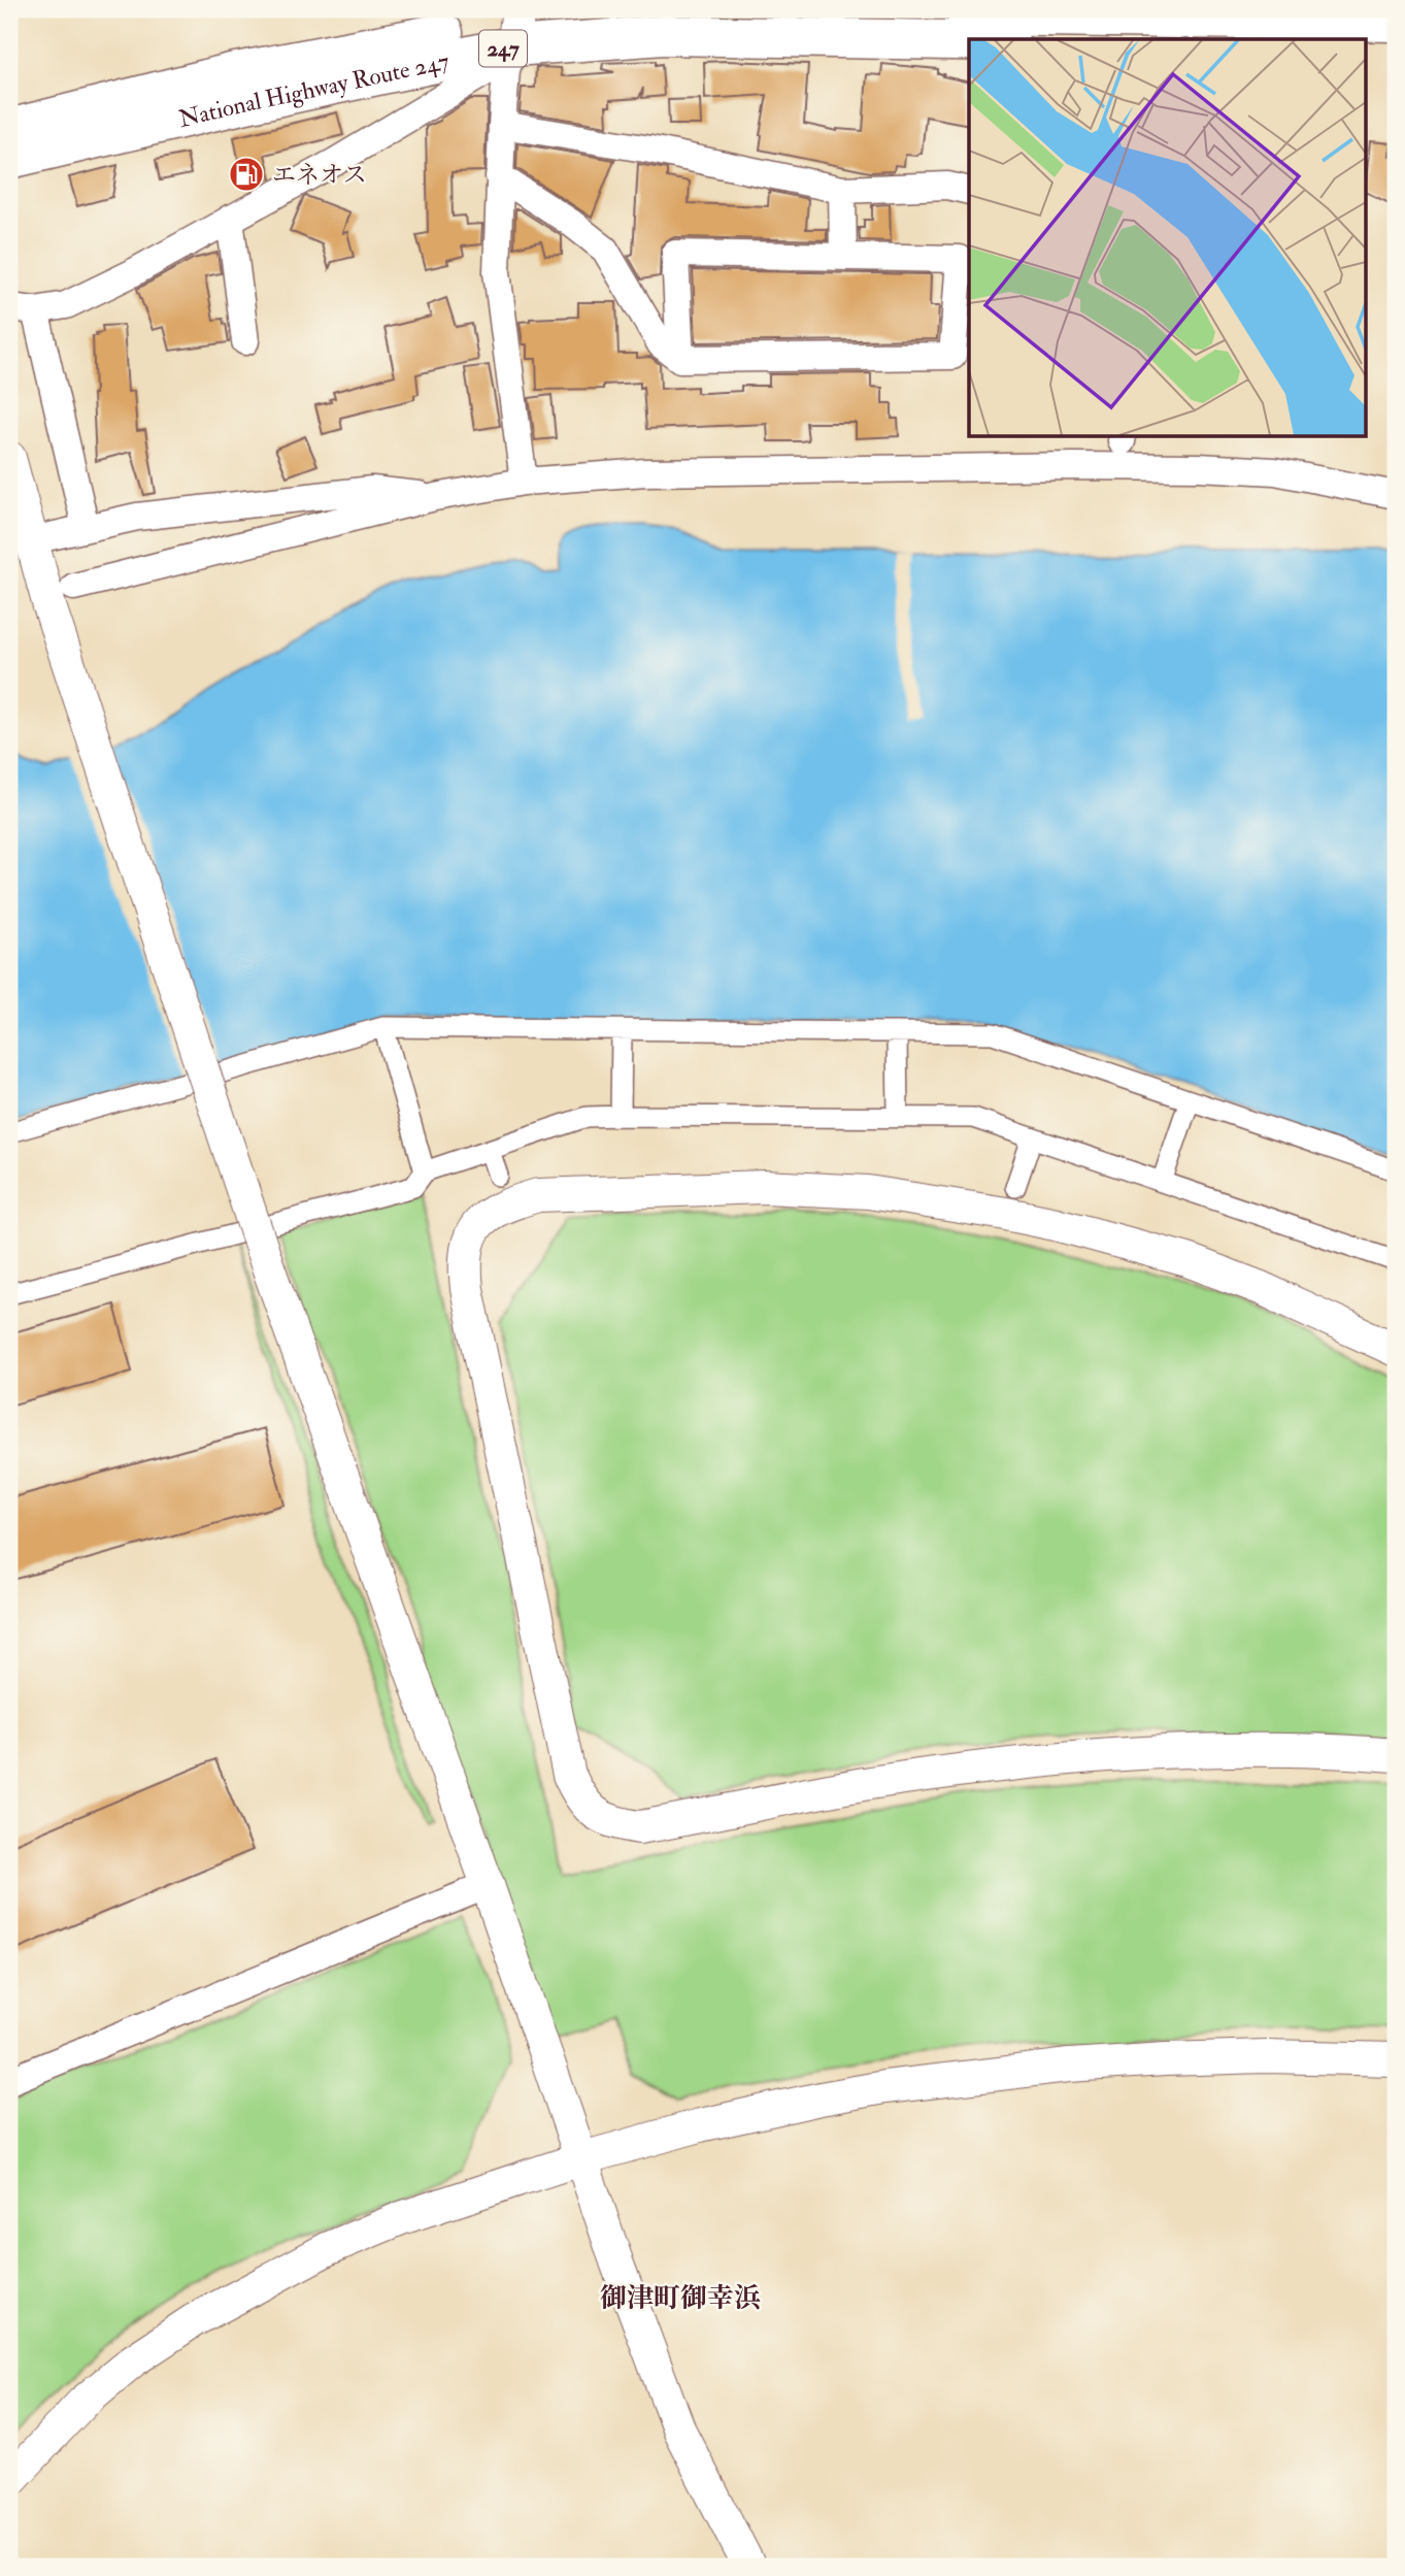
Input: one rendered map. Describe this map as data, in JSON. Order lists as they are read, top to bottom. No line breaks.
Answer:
{"streets":{"highway":["247","National Highway Route 247"]},"districts":["御津町御幸浜"],"places":{"fuel station":["エネオス"]}}
